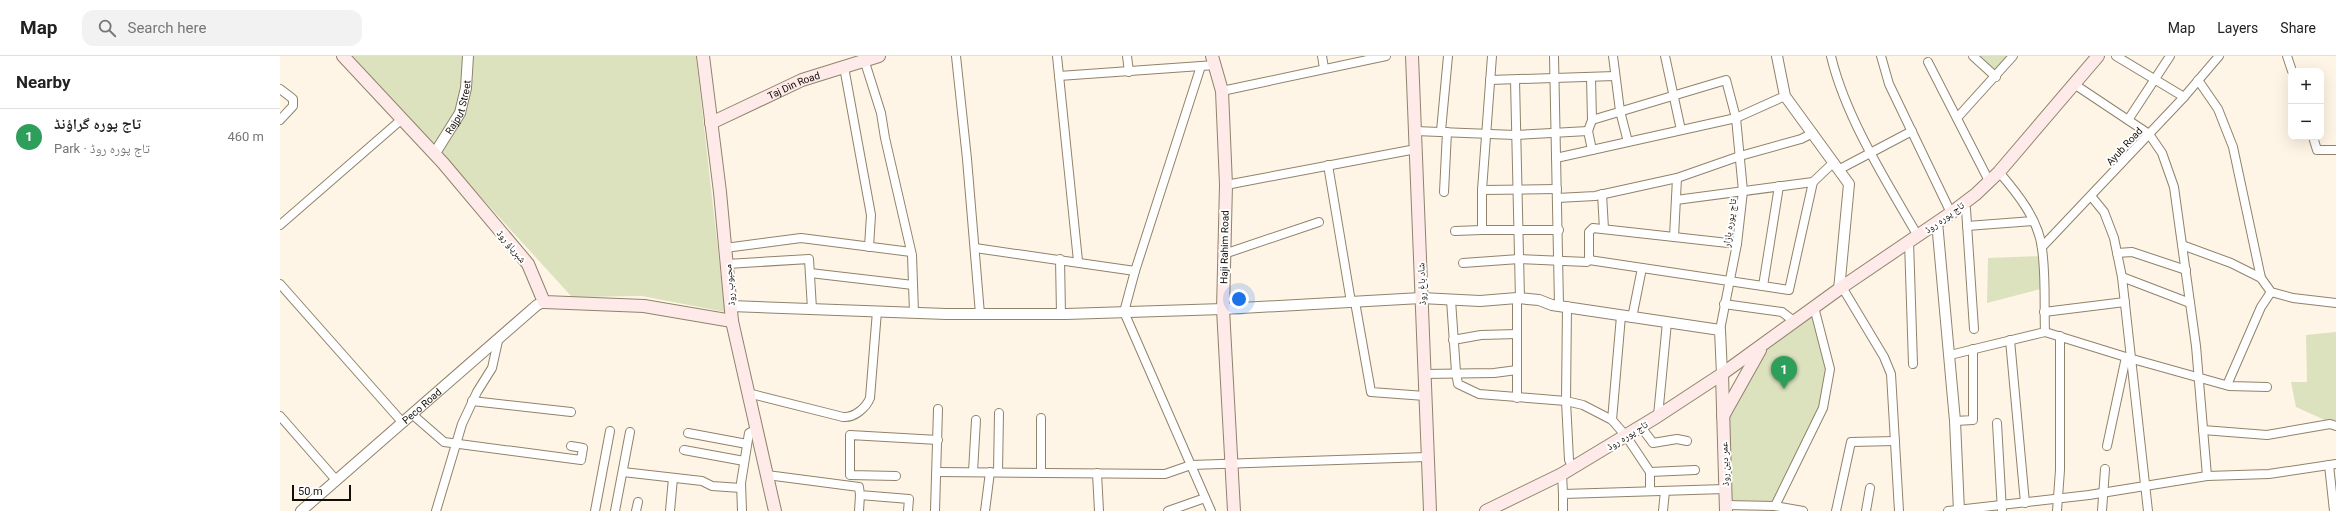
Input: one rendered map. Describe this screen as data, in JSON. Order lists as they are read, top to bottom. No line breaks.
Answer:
{"streets":{"main road":["Taj Din Road","تاج پورہ روڈ","شېرپاؤ روڈ","Haji Rahim Road","شاد باغ روڈ","محبوب روڈ","عمر دین روڈ"],"street":["Rajput Street","Ayub Road","تاج پورہ بازار","Peco Road"]},"crossings":[["Taj Din Road","محبوب روڈ"],["Rajput Street","شېرپاؤ روڈ"],["تاج پورہ روڈ","عمر دین روڈ"],["شېرپاؤ روڈ","Peco Road"]],"scale_bar":"50 m","page":{"header":"Map","search":"Search here","nav":["Map","Layers","Share"],"heading":"Nearby","map_buttons":["+","−"],"list":[{"mark":"1","name":"تاج پورہ گراؤنڈ","note":"Park · تاج پورہ روڈ","value":"460 m"}],"pins":"1","scale":"50 m"}}
